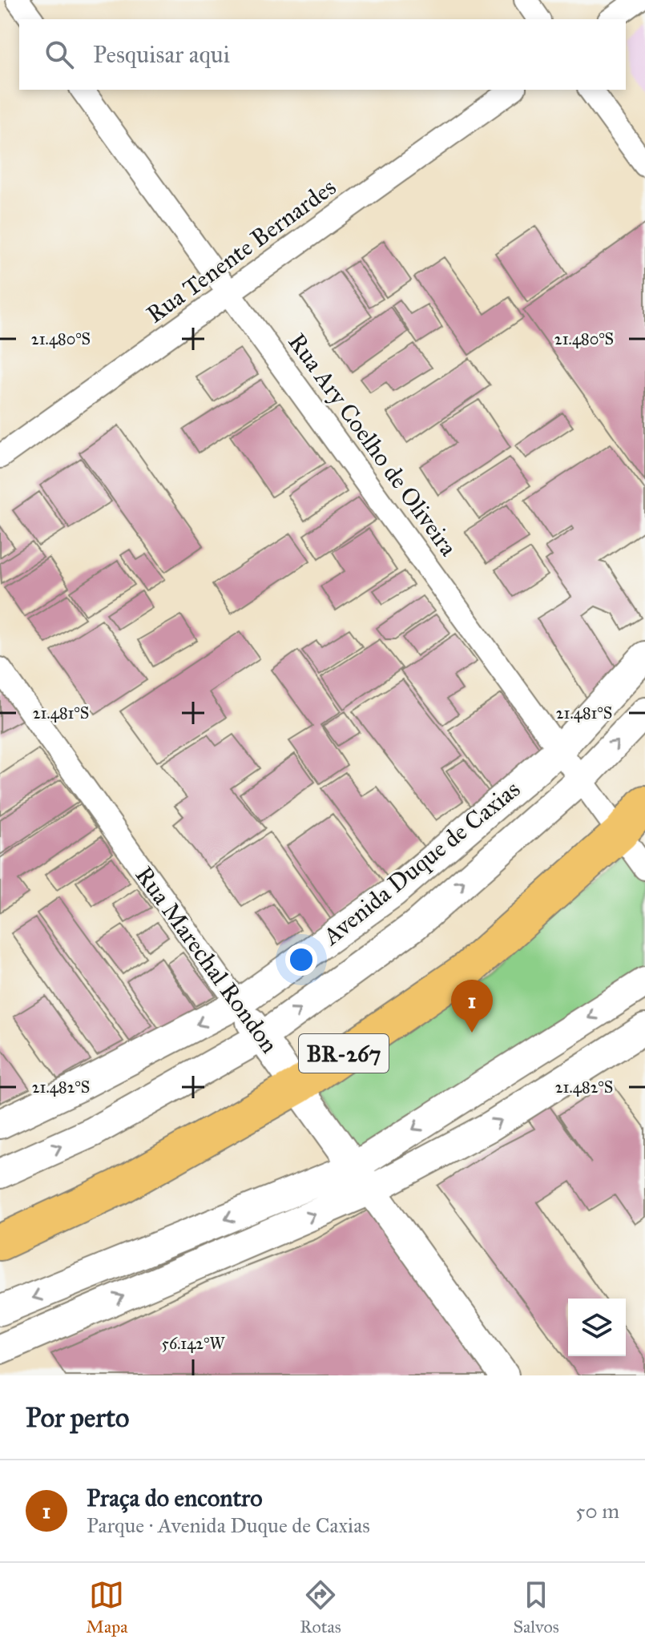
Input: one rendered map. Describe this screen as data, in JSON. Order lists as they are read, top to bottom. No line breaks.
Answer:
{"streets":{"main road":["BR-267"],"street":["Rua Tenente Bernardes","Rua Ary Coelho de Oliveira","Avenida Duque de Caxias","Rua Marechal Rondon"]},"crossings":[["Rua Tenente Bernardes","Rua Ary Coelho de Oliveira"],["Rua Ary Coelho de Oliveira","Avenida Duque de Caxias"],["Rua Ary Coelho de Oliveira","BR-267"],["Avenida Duque de Caxias","Rua Marechal Rondon"],["Rua Marechal Rondon","BR-267"]],"page":{"search":"Pesquisar aqui","pins":"1","heading":"Por perto","list":[{"mark":"1","name":"Praça do encontro","note":"Parque · Avenida Duque de Caxias","value":"50 m"}],"nav":["Mapa","Rotas","Salvos"]},"coordinates":["21.480°S","21.481°S","21.482°S","56.142°W"]}
